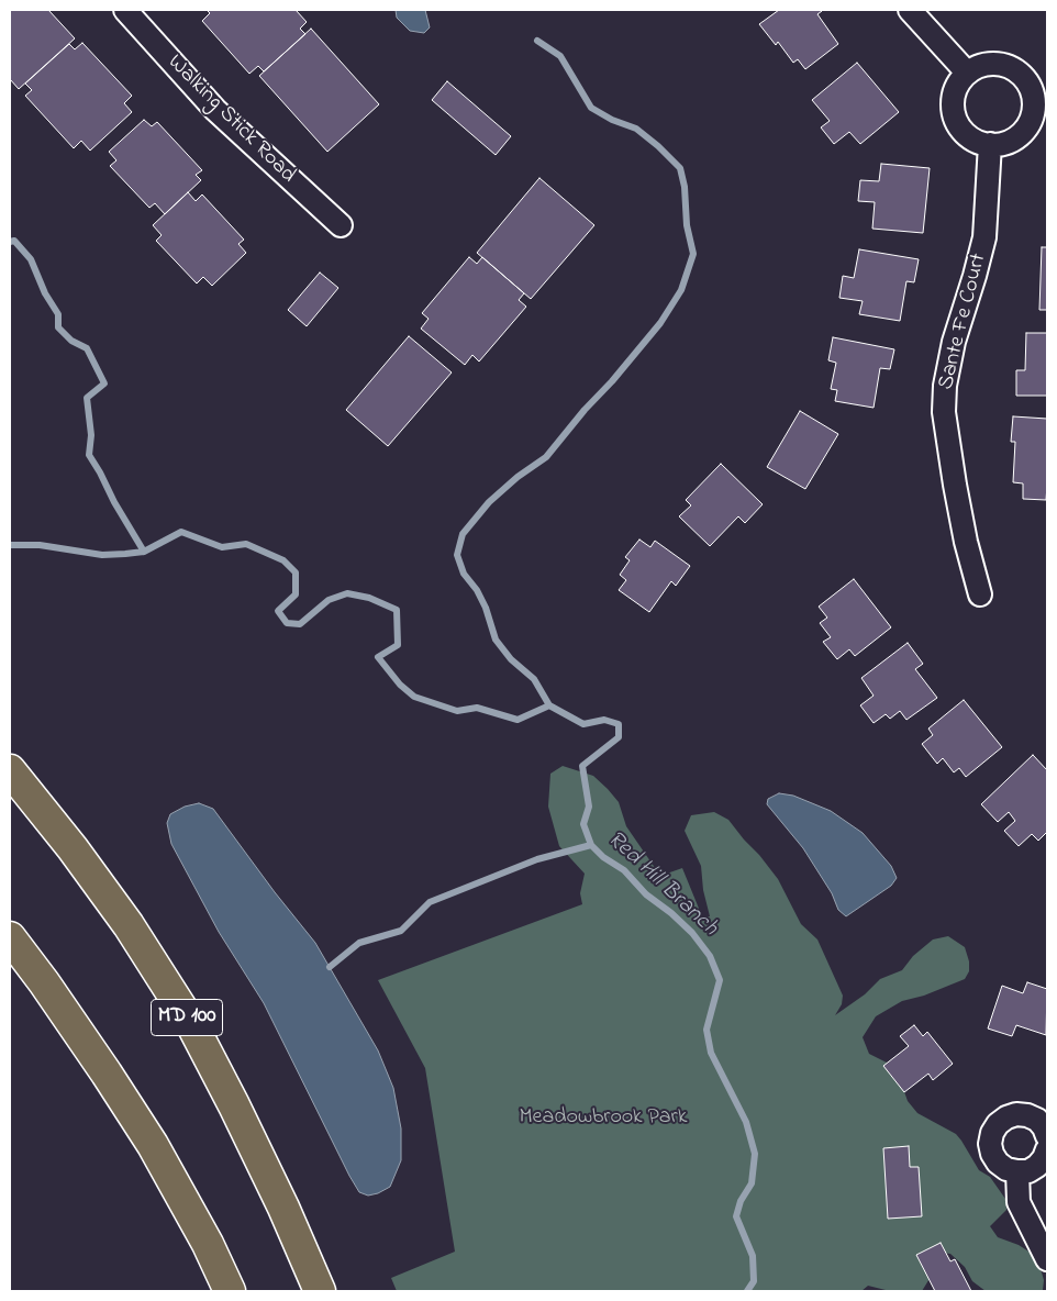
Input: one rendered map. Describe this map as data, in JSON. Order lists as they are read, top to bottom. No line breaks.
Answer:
{"streets":{"highway":["MD 100"],"street":["Walking Stick Road","Sante Fe Court"]},"water":["Red Hill Branch"],"parks":["Meadowbrook Park"]}
